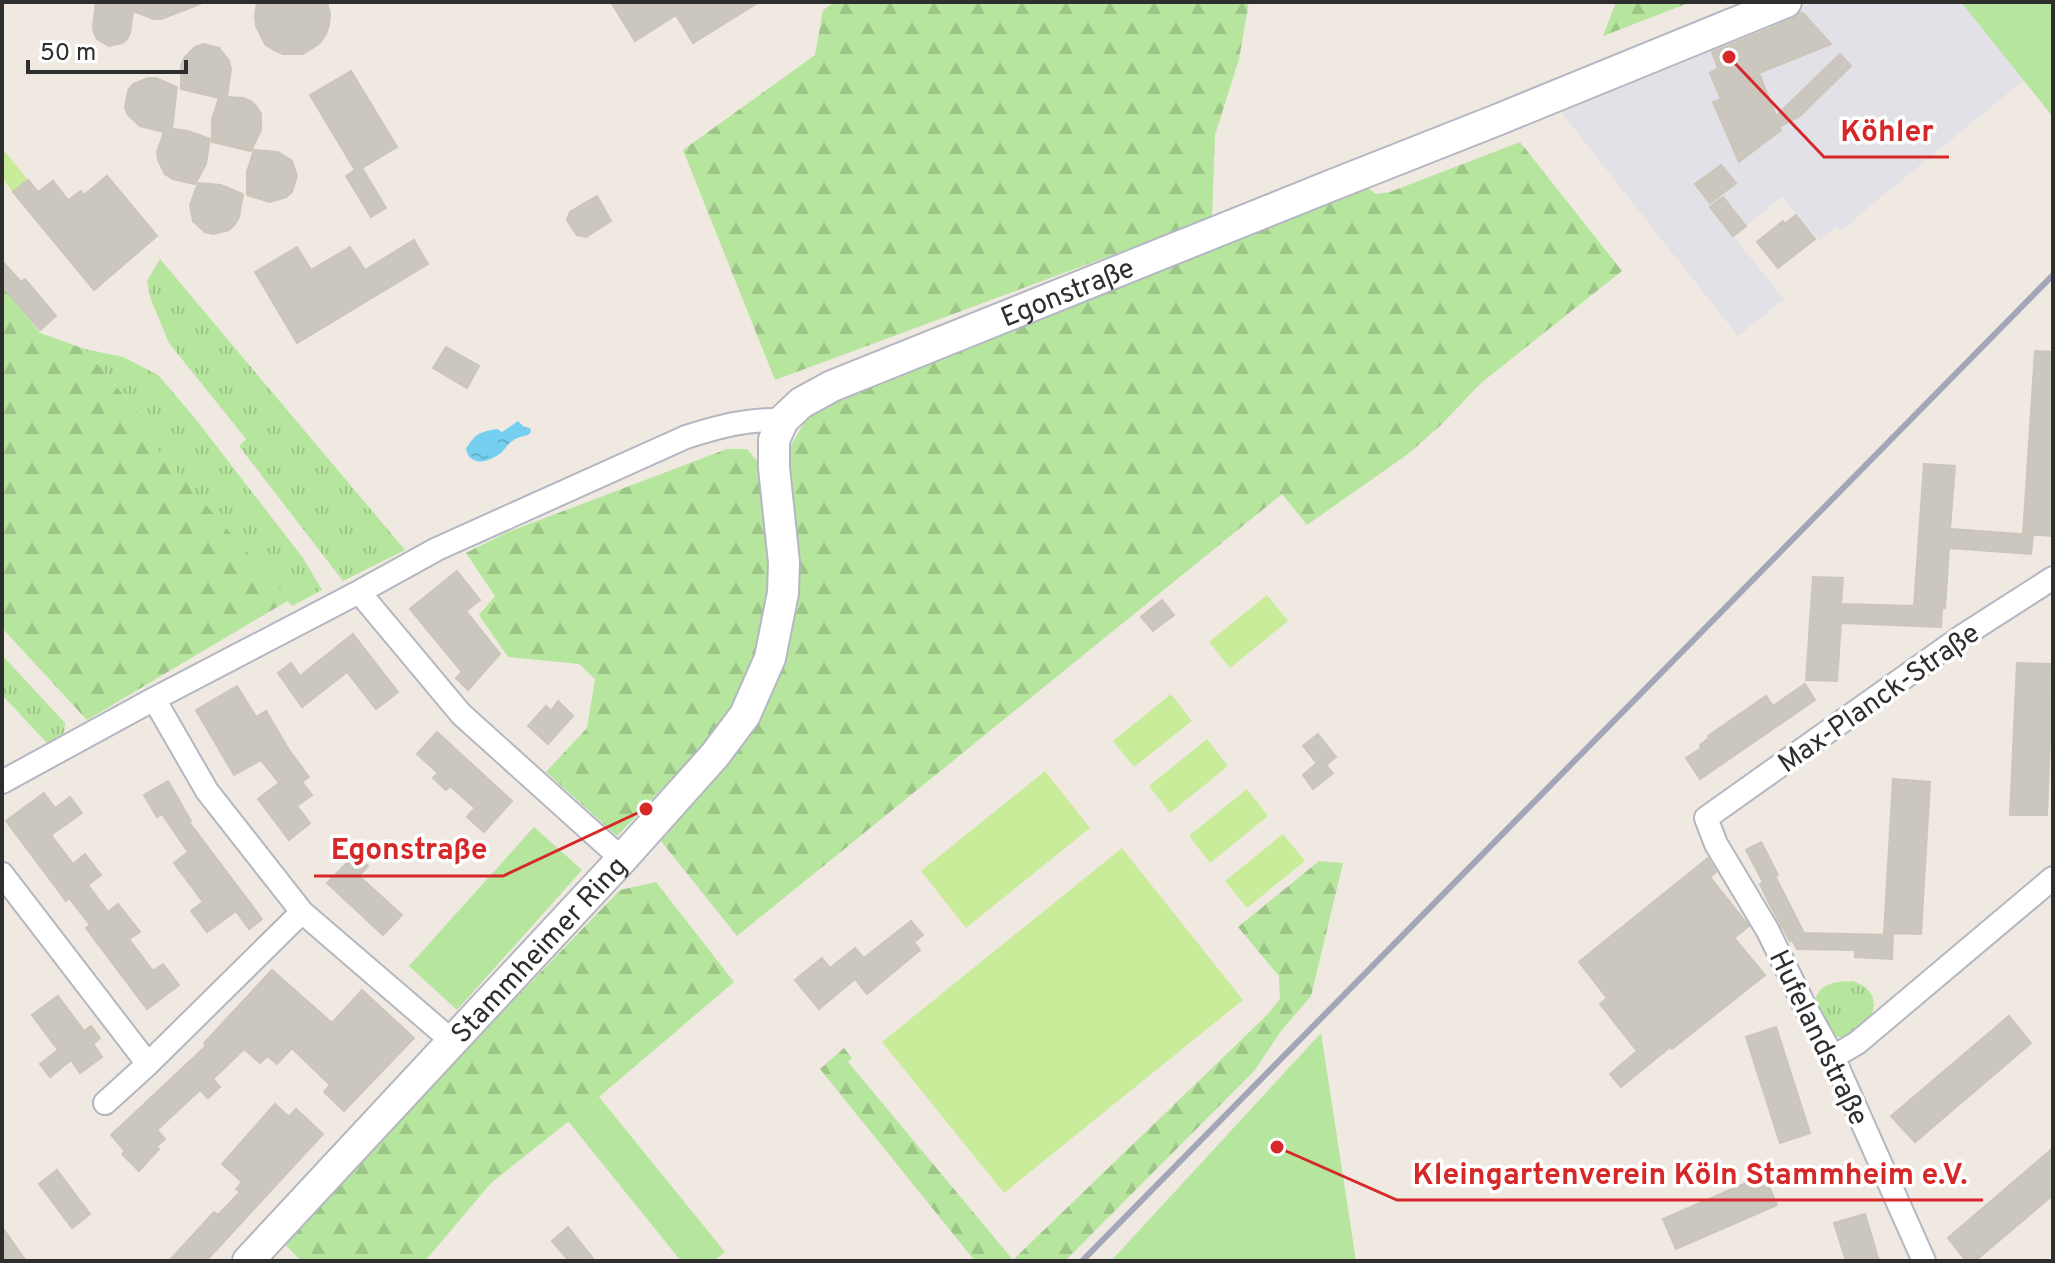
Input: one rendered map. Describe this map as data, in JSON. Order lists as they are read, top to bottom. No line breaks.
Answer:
{"streets":{"street":["Egonstraße","Max-Planck-Straße","Stammheimer Ring","Hufelandstraße"]},"crossings":[["Egonstraße","Stammheimer Ring"],["Max-Planck-Straße","Hufelandstraße"]],"places":["Köhler","Egonstraße","Kleingartenverein Köln Stammheim e.V."],"scale_bar":"50 m"}
